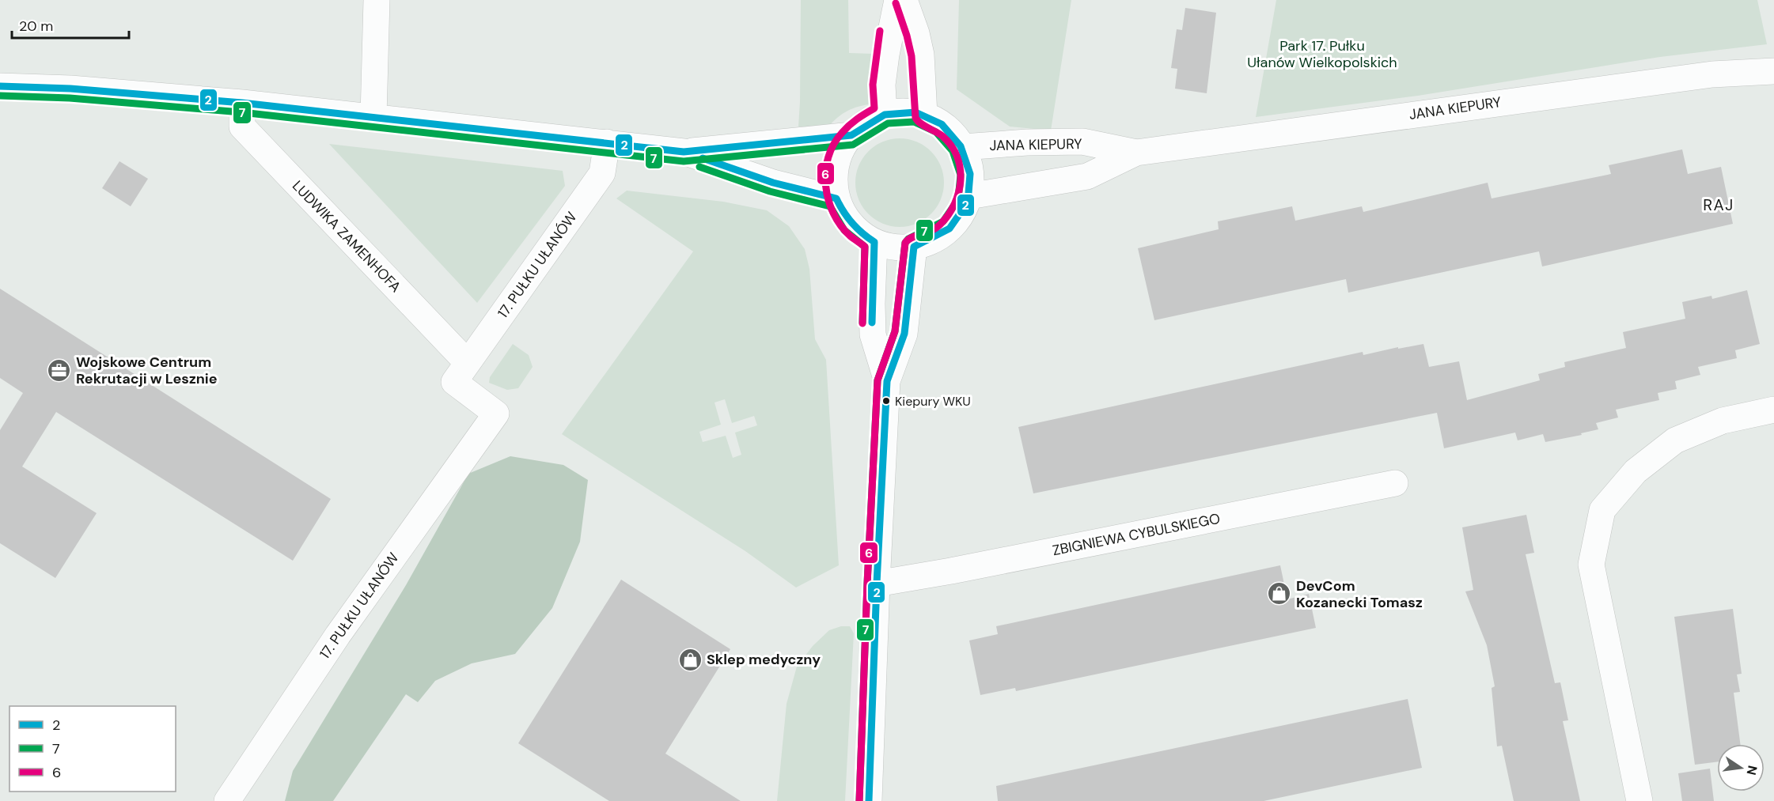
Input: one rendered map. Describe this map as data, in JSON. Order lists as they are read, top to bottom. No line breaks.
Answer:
{"streets":{"street":["JANA KIEPURY","LUDWIKA ZAMENHOFA","17. PUŁKU UŁANÓW","ZBIGNIEWA CYBULSKIEGO"]},"crossings":[["LUDWIKA ZAMENHOFA","17. PUŁKU UŁANÓW"]],"districts":["RAJ"],"parks":["Park 17. Pułku Ułanów Wielkopolskich"],"places":{"office":["Wojskowe Centrum Rekrutacji w Lesznie"],"other":["Kiepury WKU"],"shop":["DevCom Kozanecki Tomasz","Sklep medyczny"]},"lines":["transit line 6","transit line 2","transit line 7"],"legend":["2","7","6"],"scale_bar":"20 m","north":"right"}
